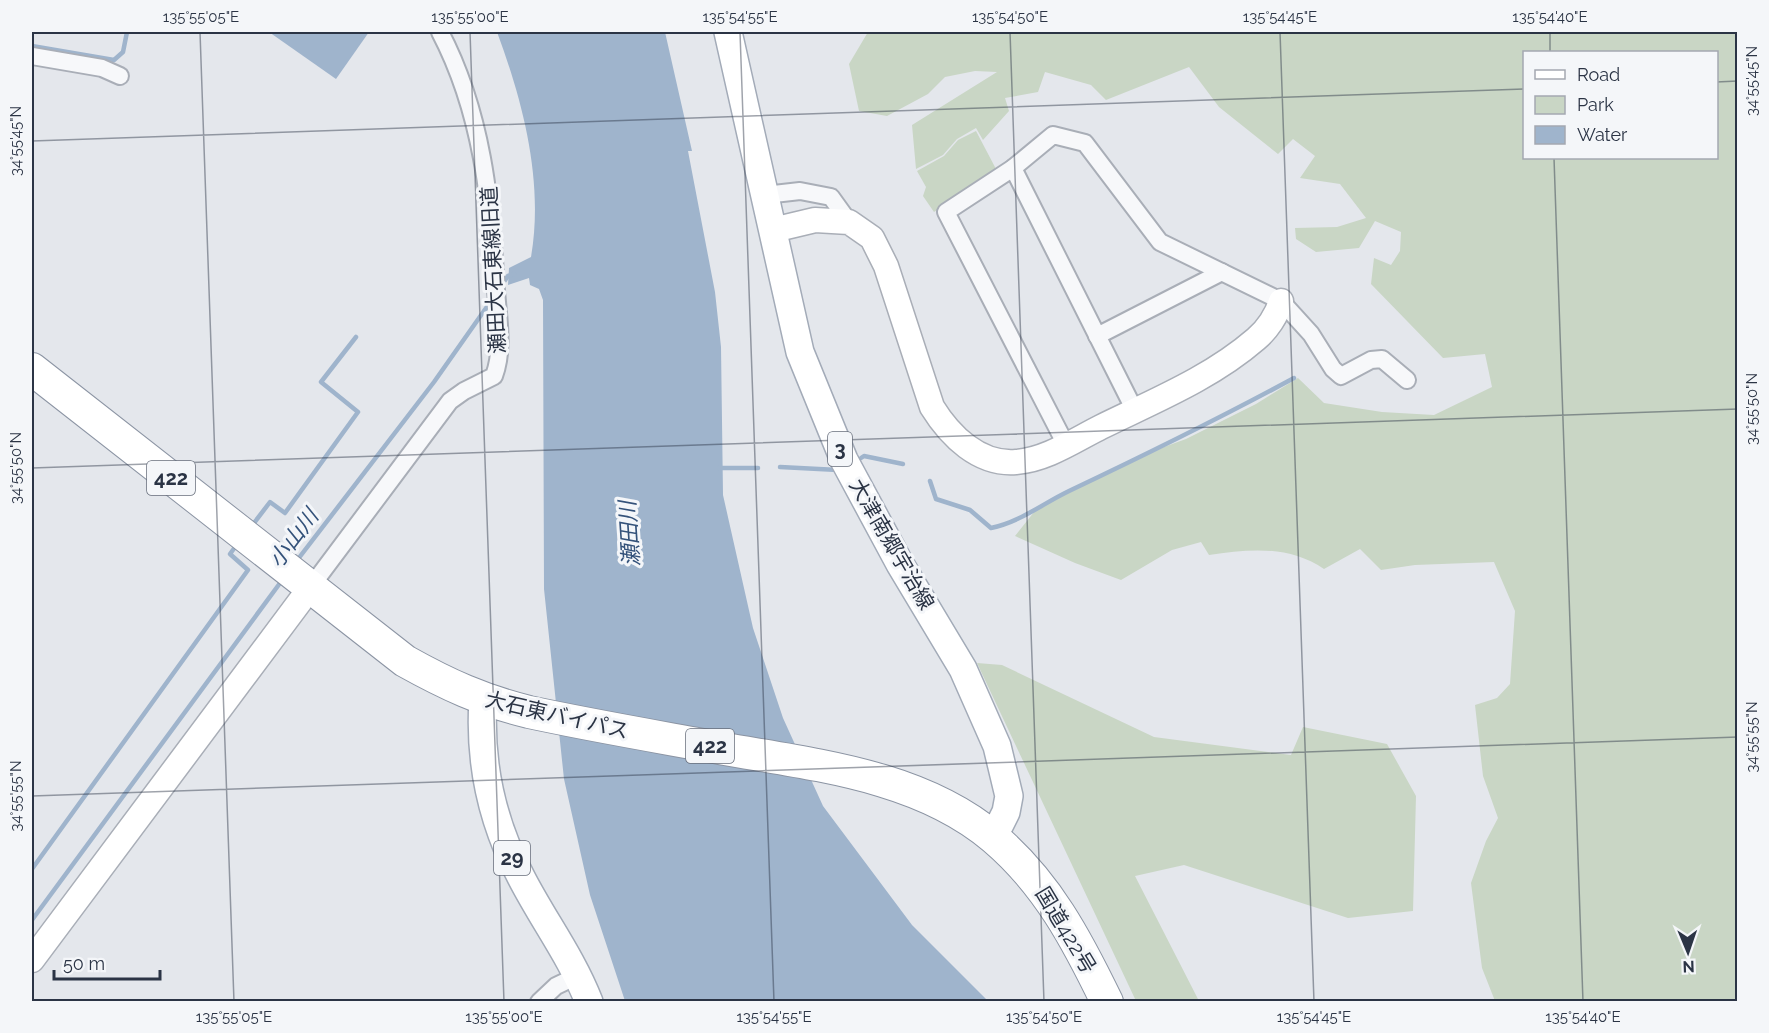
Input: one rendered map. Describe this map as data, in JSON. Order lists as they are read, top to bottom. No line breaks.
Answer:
{"streets":{"highway":["422","大石東バイパス","国道422号"],"main road":["3","大津南郷宇治線","29"],"street":["瀬田大石東線旧道"]},"crossings":[["瀬田大石東線旧道","大石東バイパス"],["大津南郷宇治線","大石東バイパス"],["大津南郷宇治線","国道422号"],["大石東バイパス","29"],["大石東バイパス","国道422号"]],"water":["瀬田川","小山川"],"legend":["Road","Park","Water"],"scale_bar":"50 m","north":"bottom","coordinates":["135°55'05\"E","135°55'00\"E","135°54'55\"E","135°54'50\"E","135°54'45\"E","135°54'40\"E","34°55'45\"N","34°55'50\"N","34°55'55\"N"]}
